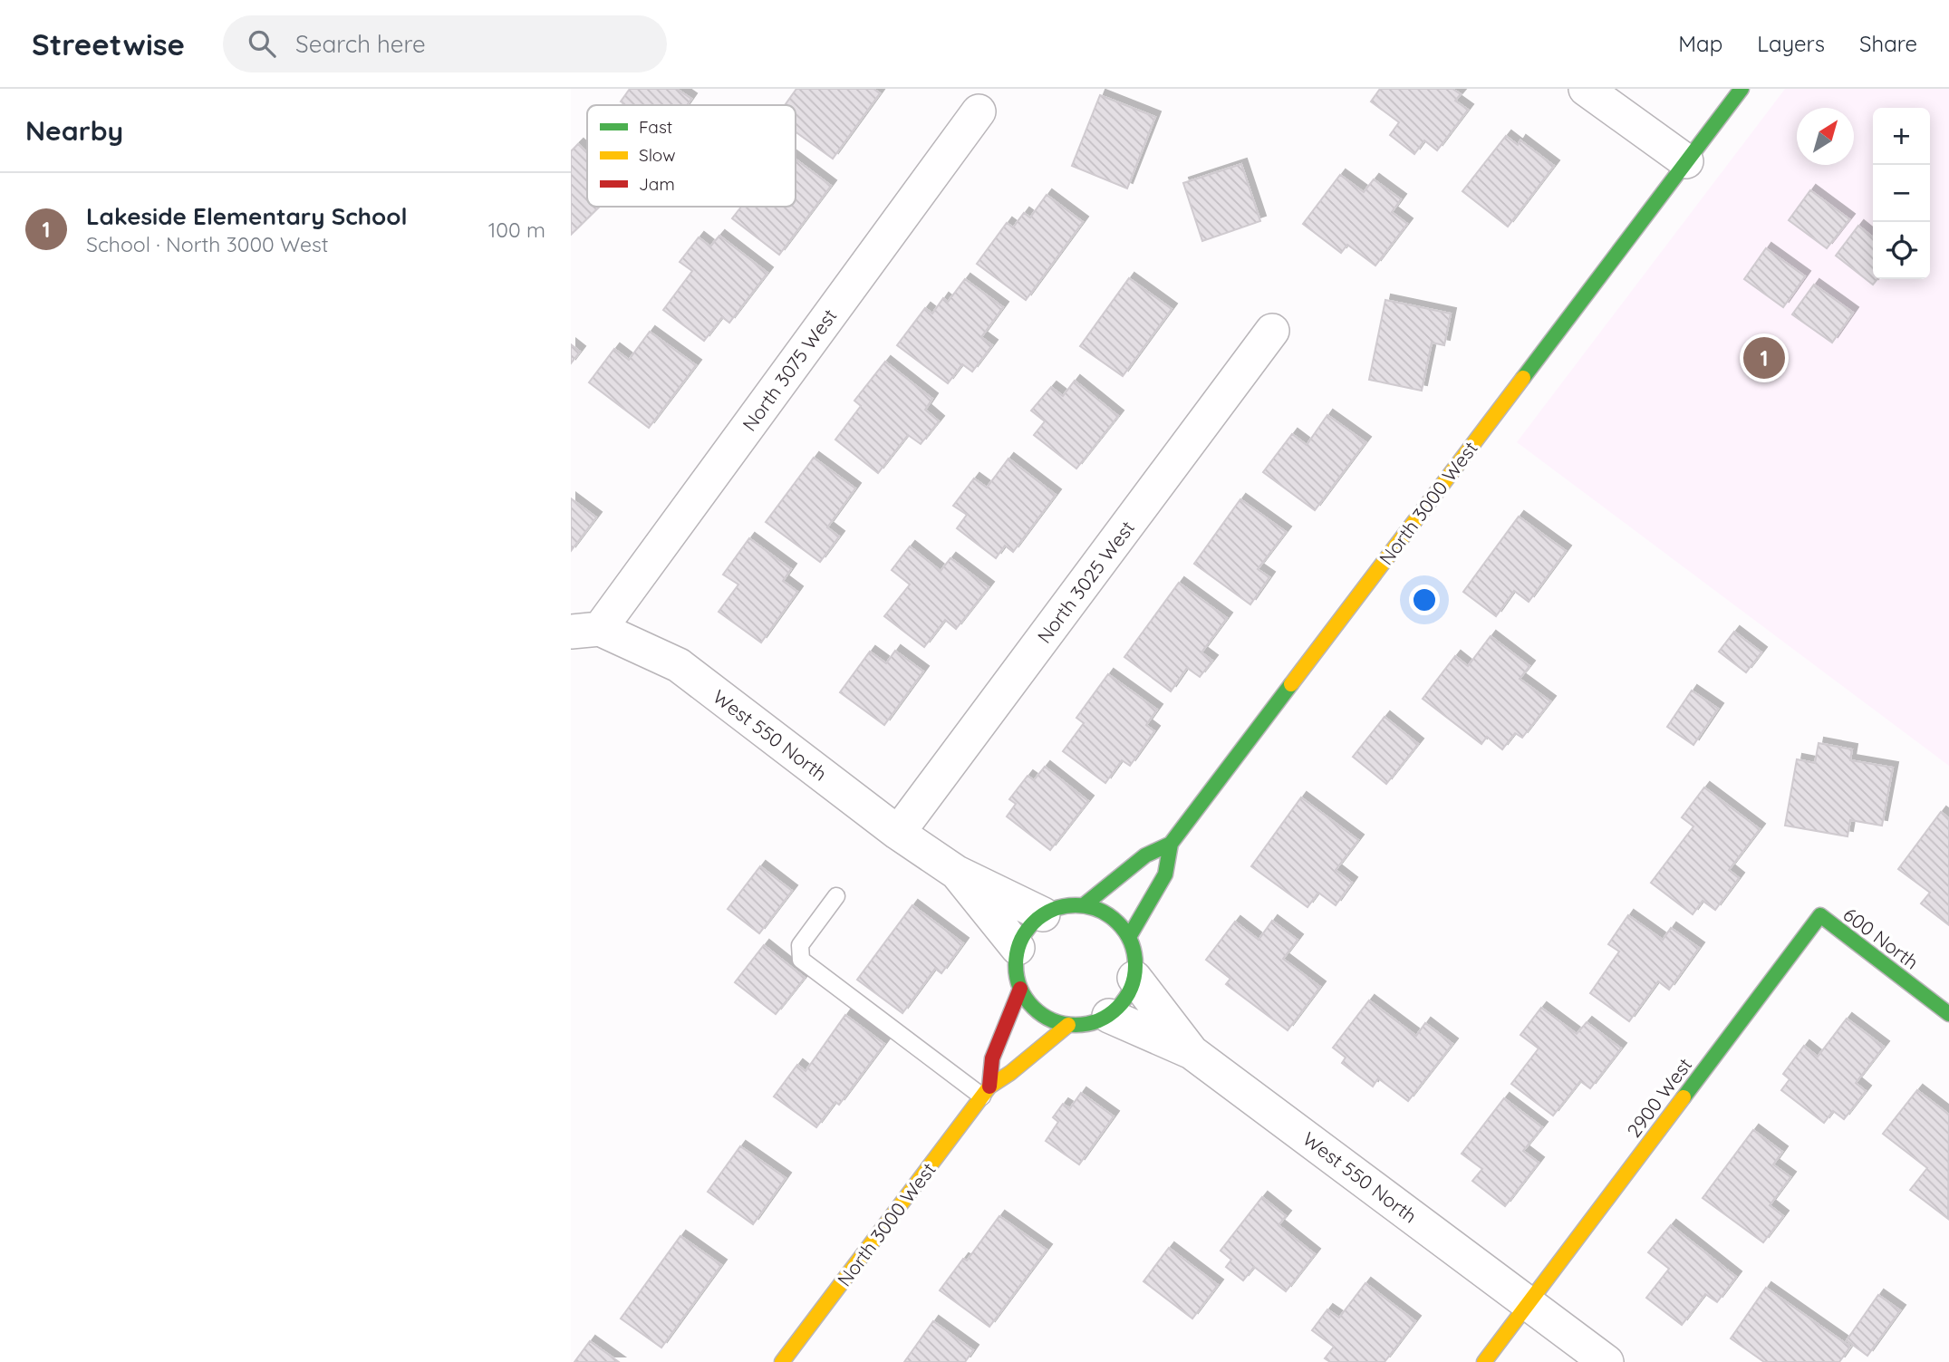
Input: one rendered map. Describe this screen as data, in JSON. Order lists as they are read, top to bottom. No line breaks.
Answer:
{"streets":{"main road":["North 3000 West","600 North","2900 West"],"street":["North 3075 West","North 3025 West","West 550 North"]},"crossings":[["North 3075 West","West 550 North"],["North 3000 West","West 550 North"],["North 3025 West","West 550 North"],["West 550 North","2900 West"],["600 North","2900 West"]],"legend":["Fast","Slow","Jam"],"north":"top right","page":{"header":"Streetwise","search":"Search here","nav":["Map","Layers","Share"],"heading":"Nearby","map_buttons":["+","−"],"list":[{"mark":"1","name":"Lakeside Elementary School","note":"School · North 3000 West","value":"100 m"}],"pins":"1"}}
